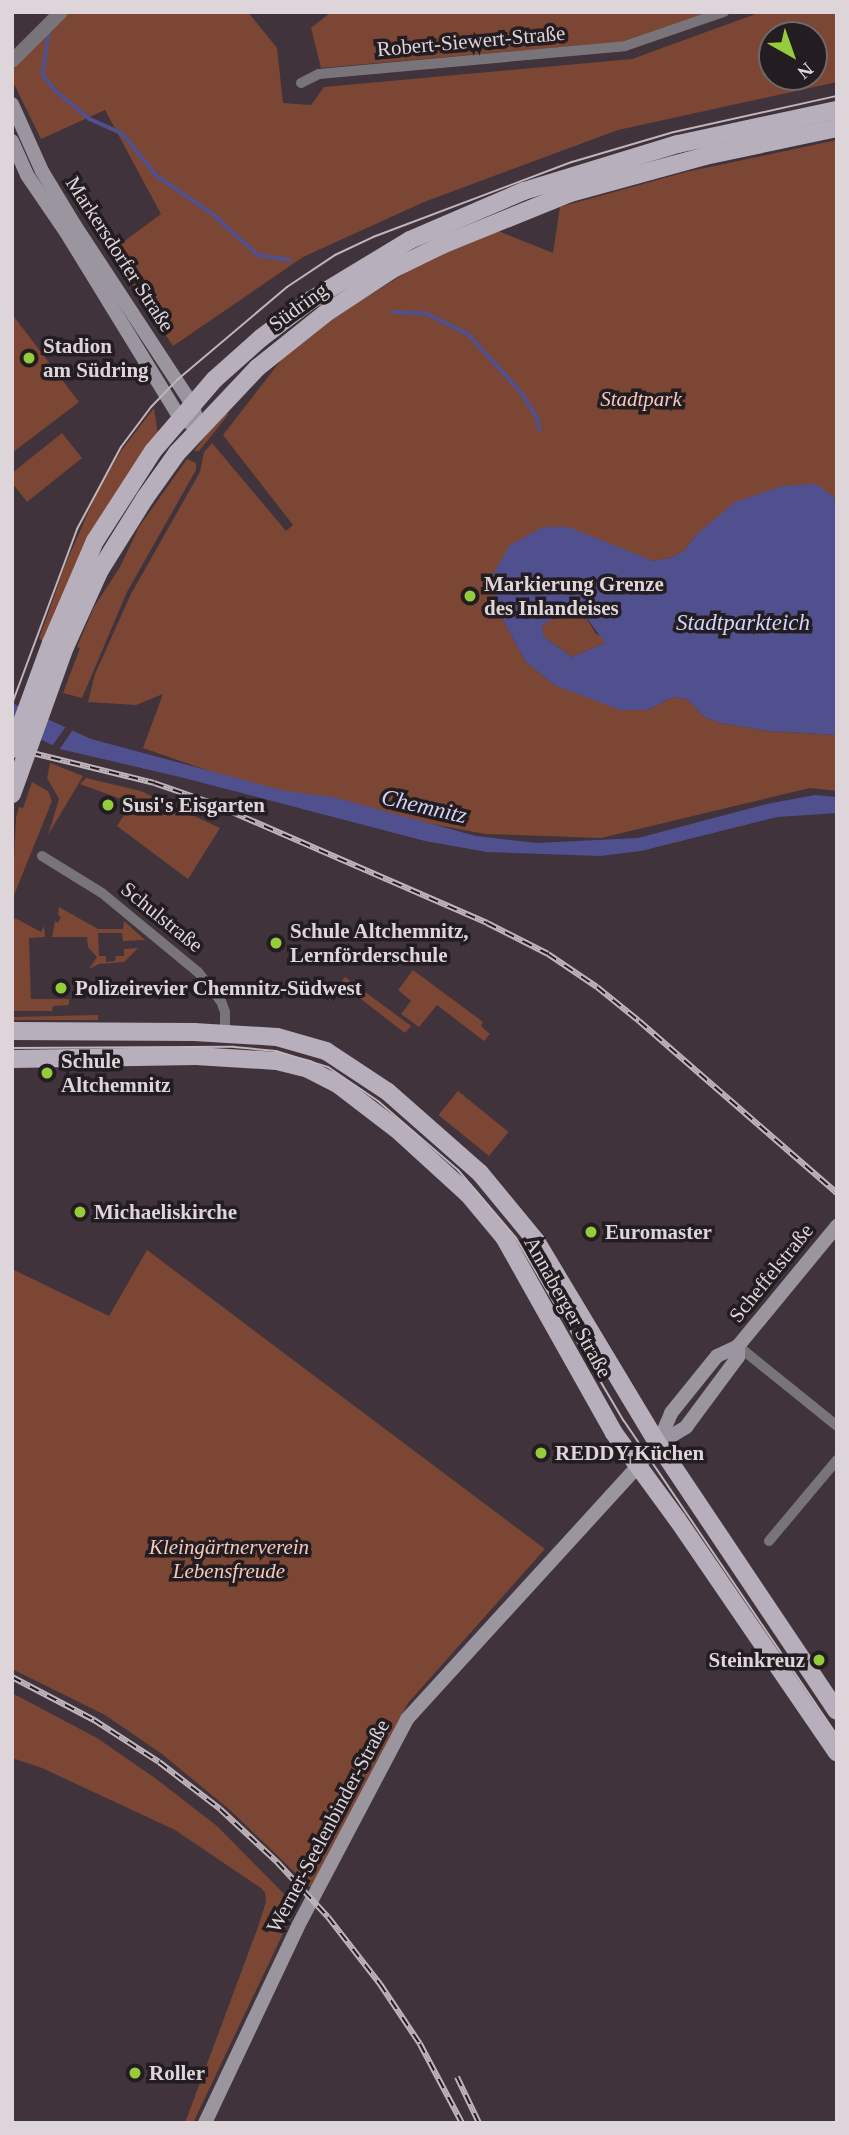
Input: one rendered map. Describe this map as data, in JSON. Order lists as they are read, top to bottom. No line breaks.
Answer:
{"streets":{"main road":["Markersdorfer Straße","Südring","Scheffelstraße","Annaberger Straße","Werner-Seelenbinder-Straße"],"street":["Robert-Siewert-Straße","Schulstraße"]},"crossings":[["Markersdorfer Straße","Südring"],["Schulstraße","Annaberger Straße"],["Scheffelstraße","Annaberger Straße"],["Scheffelstraße","Werner-Seelenbinder-Straße"],["Annaberger Straße","Werner-Seelenbinder-Straße"]],"water":["Stadtparkteich","Chemnitz"],"parks":["Stadtpark","Kleingärtnerverein Lebensfreude"],"places":["Stadion am Südring","Markierung Grenze des Inlandeises","Susi's Eisgarten","Schule Altchemnitz, Lernförderschule","Polizeirevier Chemnitz-Südwest","Schule Altchemnitz","Michaeliskirche","Euromaster","REDDY Küchen","Steinkreuz","Roller"],"north":"bottom right"}
